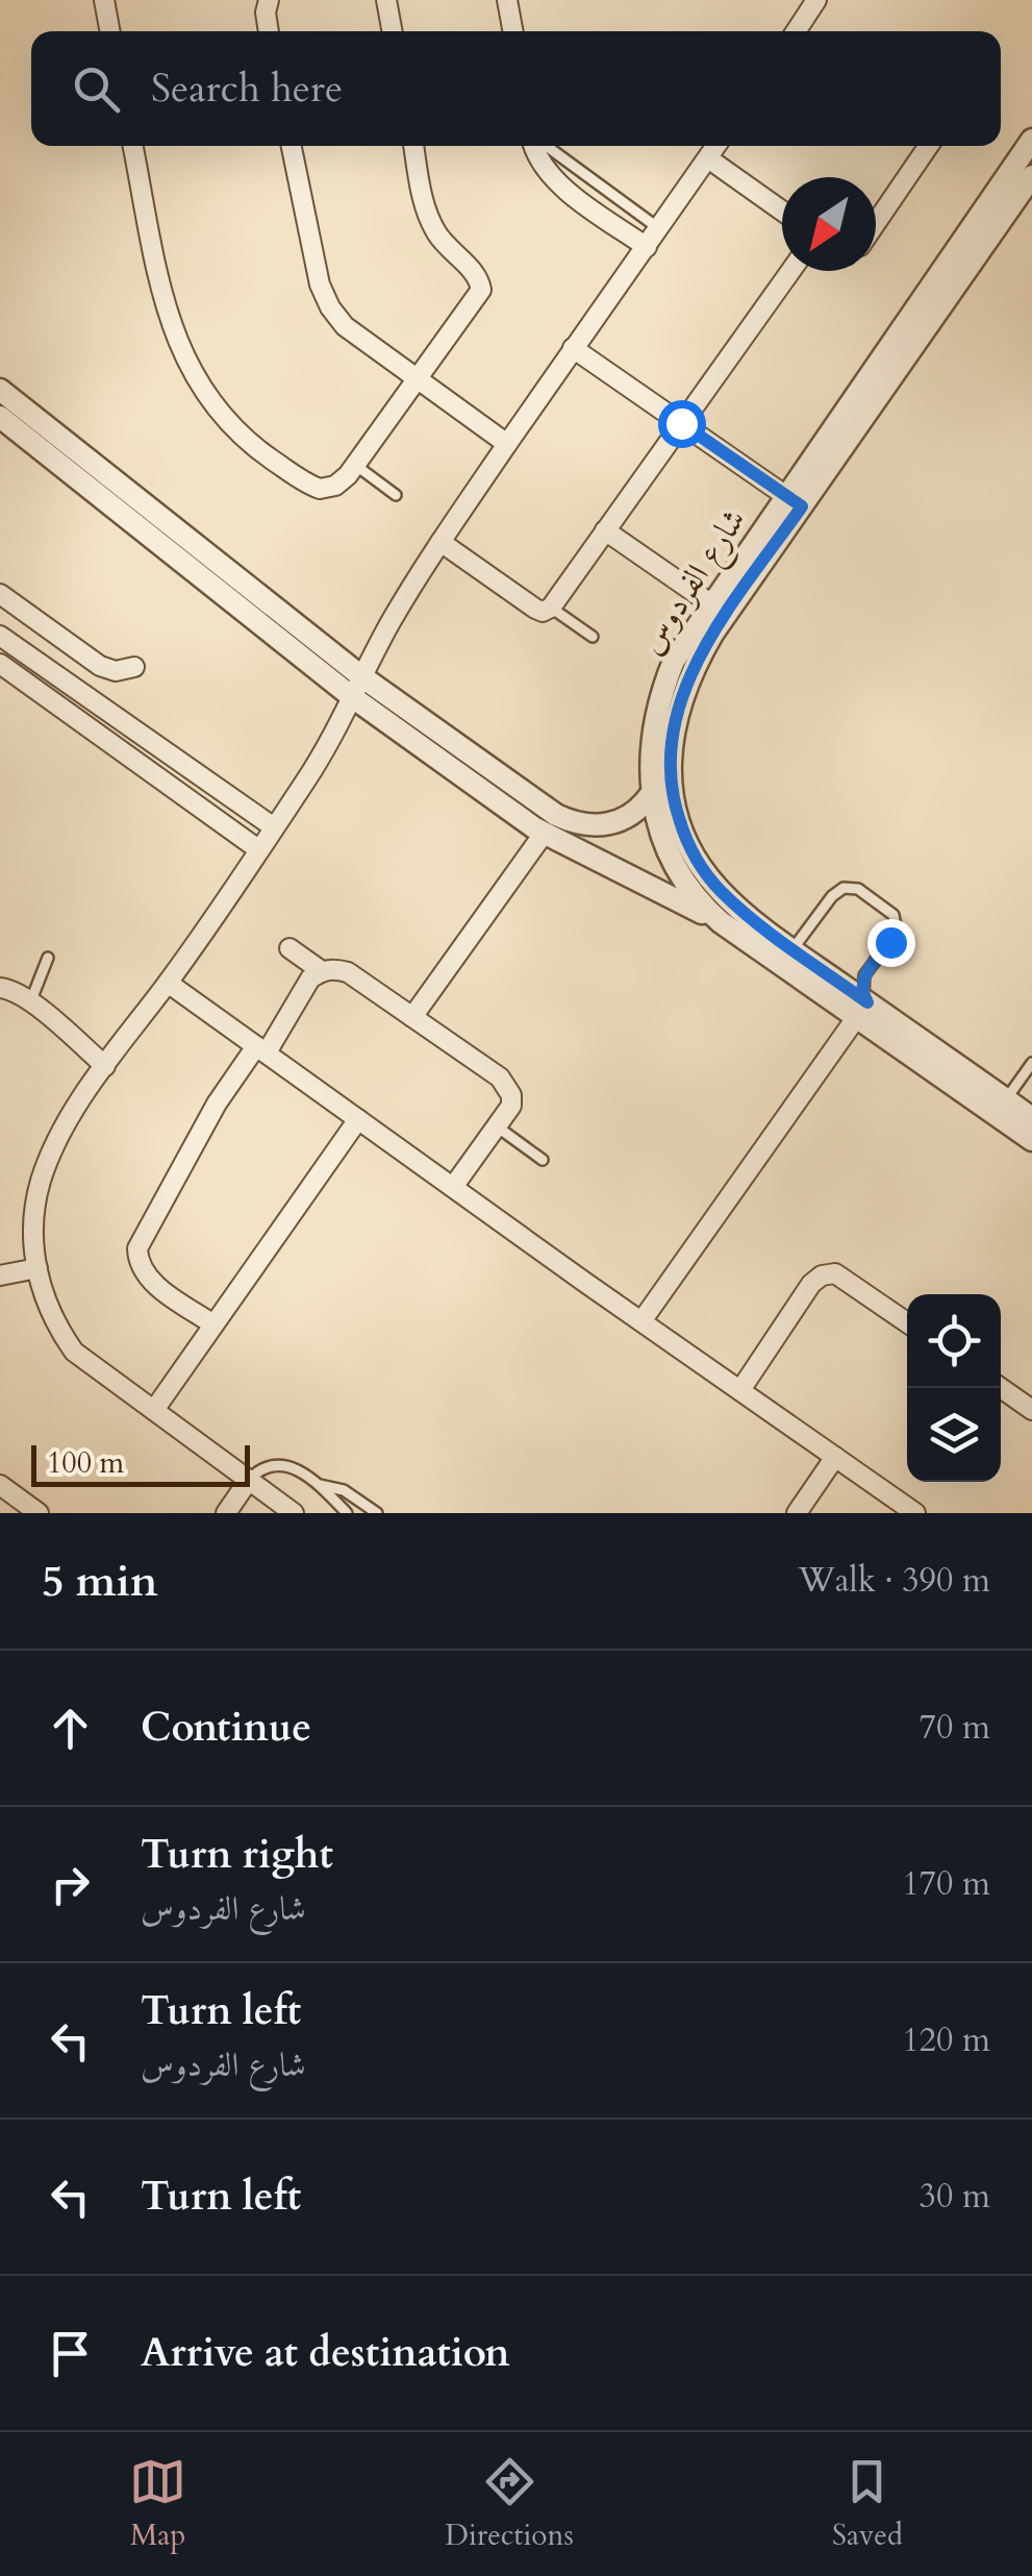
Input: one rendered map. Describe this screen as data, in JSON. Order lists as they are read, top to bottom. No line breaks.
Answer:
{"streets":{"street":["شارع الفردوس"]},"scale_bar":"100 m","north":"bottom left","page":{"search":"Search here","scale":"100 m","heading":["5 min","Walk · 390 m"],"list":[["Continue","70 m"],["Turn right","شارع الفردوس","170 m"],["Turn left","شارع الفردوس","120 m"],["Turn left","30 m"],"Arrive at destination"],"nav":["Map","Directions","Saved"]}}
